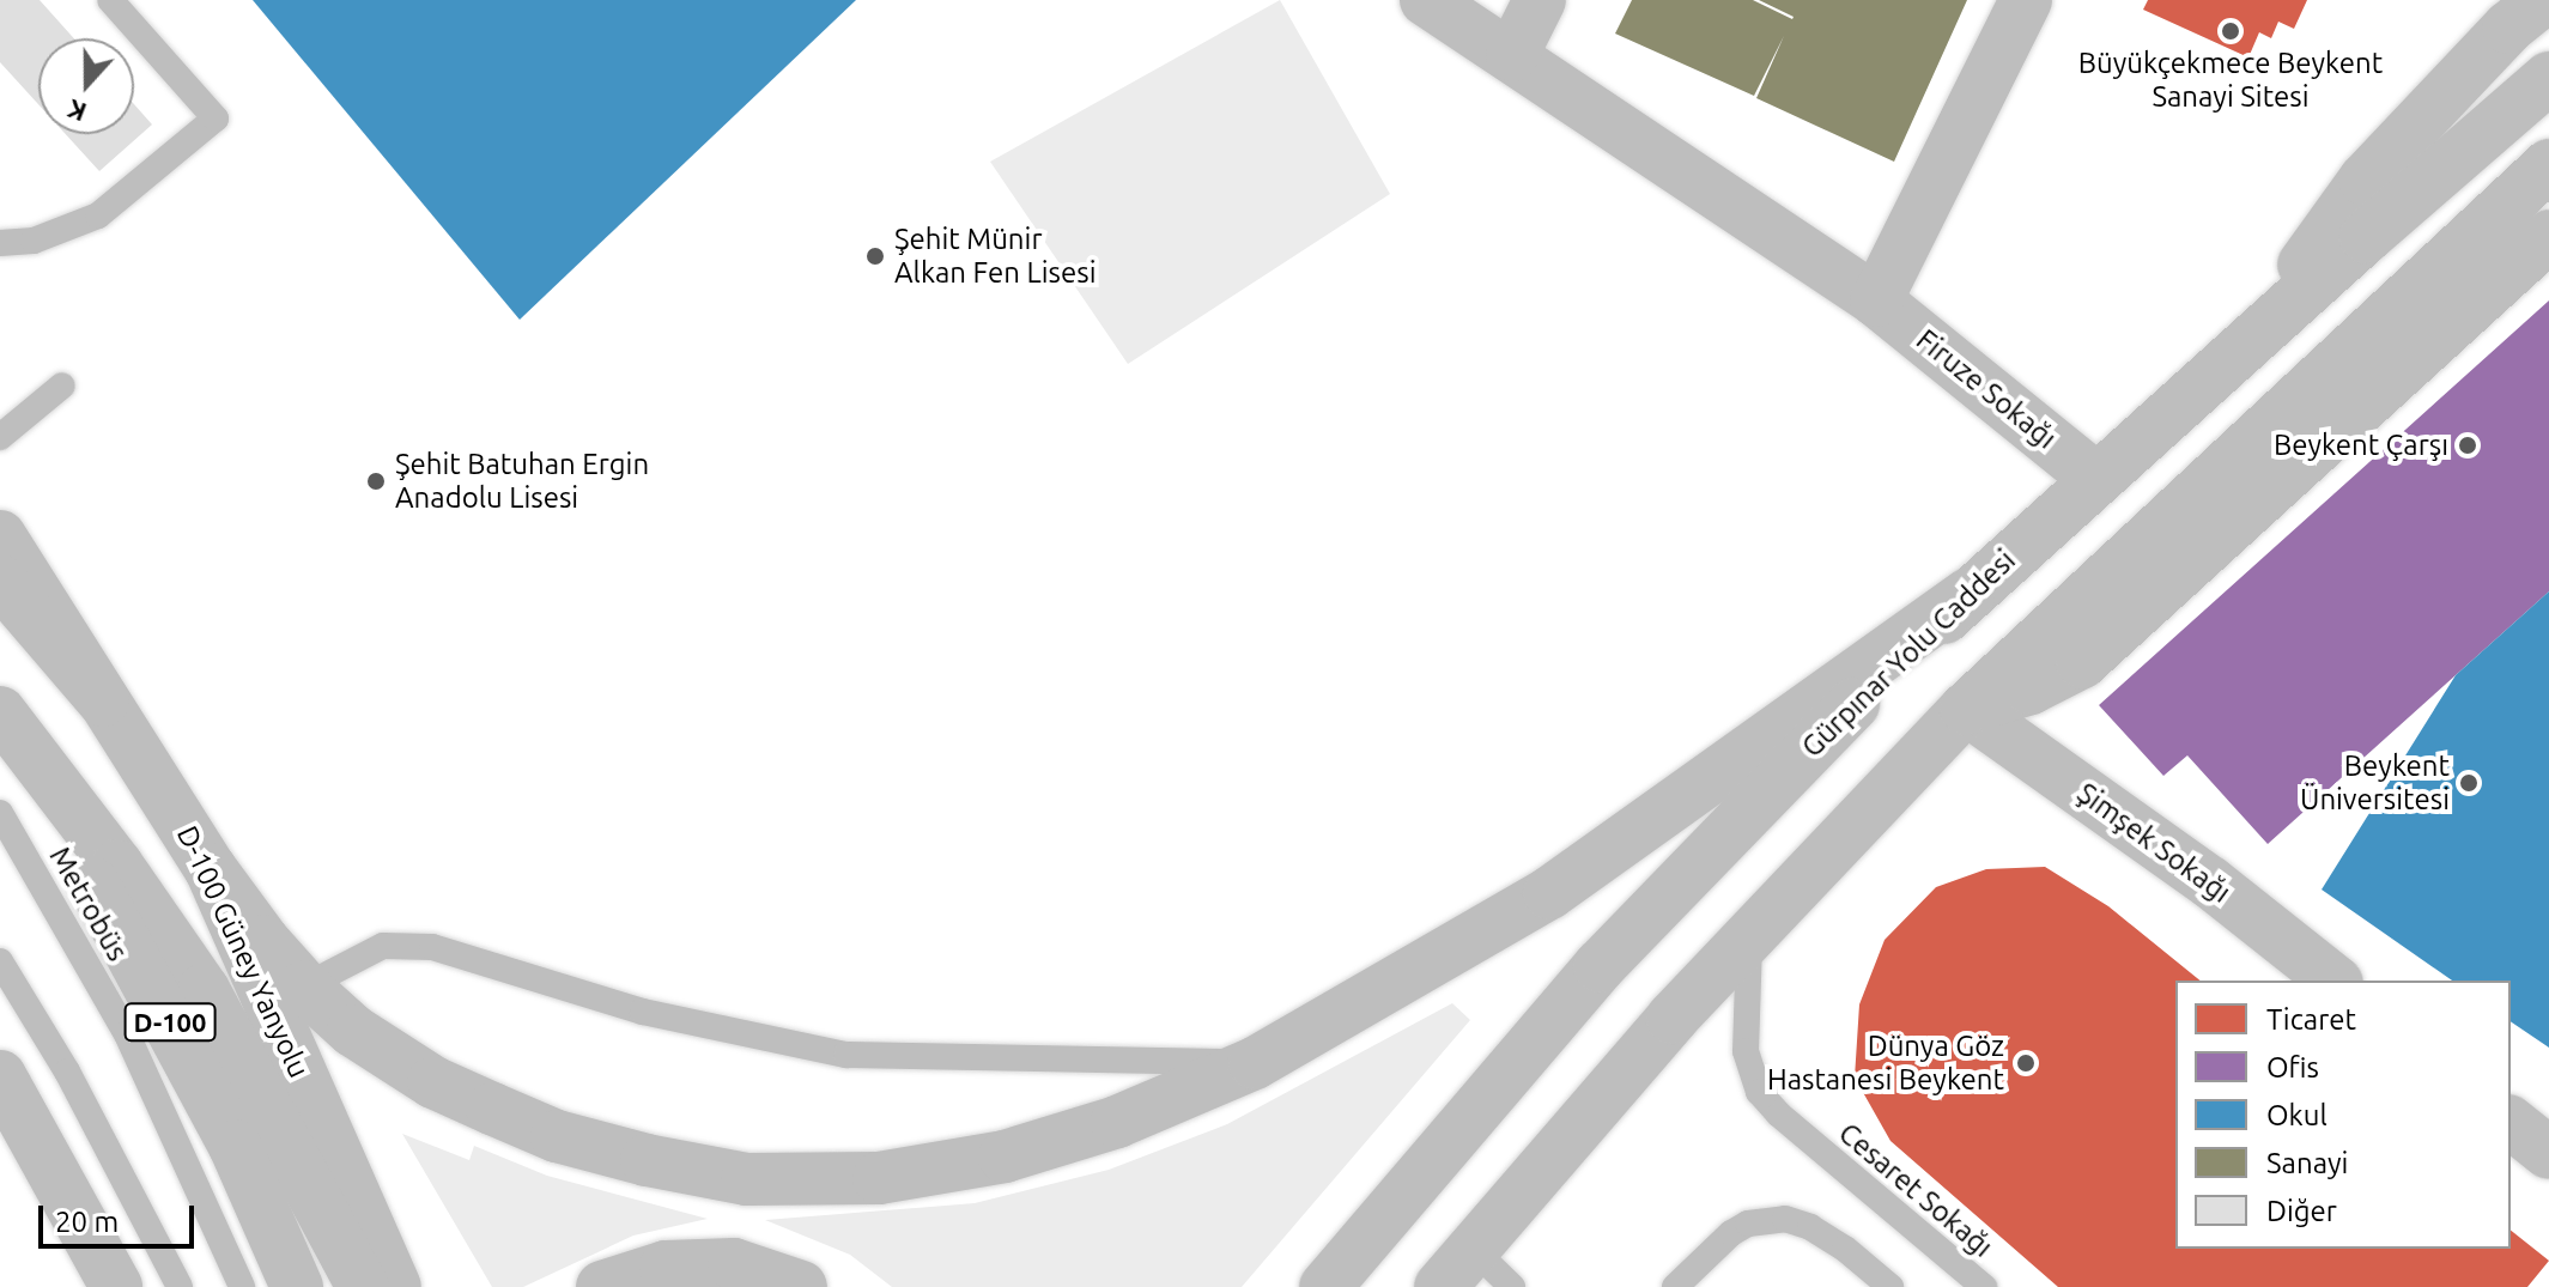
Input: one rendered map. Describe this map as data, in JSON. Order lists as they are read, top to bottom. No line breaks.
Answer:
{"streets":{"main road":["Firuze Sokağı","Gürpınar Yolu Caddesi","Şimşek Sokağı","D-100 Güney Yanyolu","D-100"],"lane":["Metrobüs","Cesaret Sokağı"]},"crossings":[["Firuze Sokağı","Gürpınar Yolu Caddesi"]],"places":["Büyükçekmece Beykent Sanayi Sitesi","Şehit Münir Alkan Fen Lisesi","Beykent Çarşı","Şehit Batuhan Ergin Anadolu Lisesi","Beykent Üniversitesi","Dünya Göz Hastanesi Beykent"],"legend":["Ticaret","Ofis","Okul","Sanayi","Diğer"],"scale_bar":"20 m","north":"bottom"}
